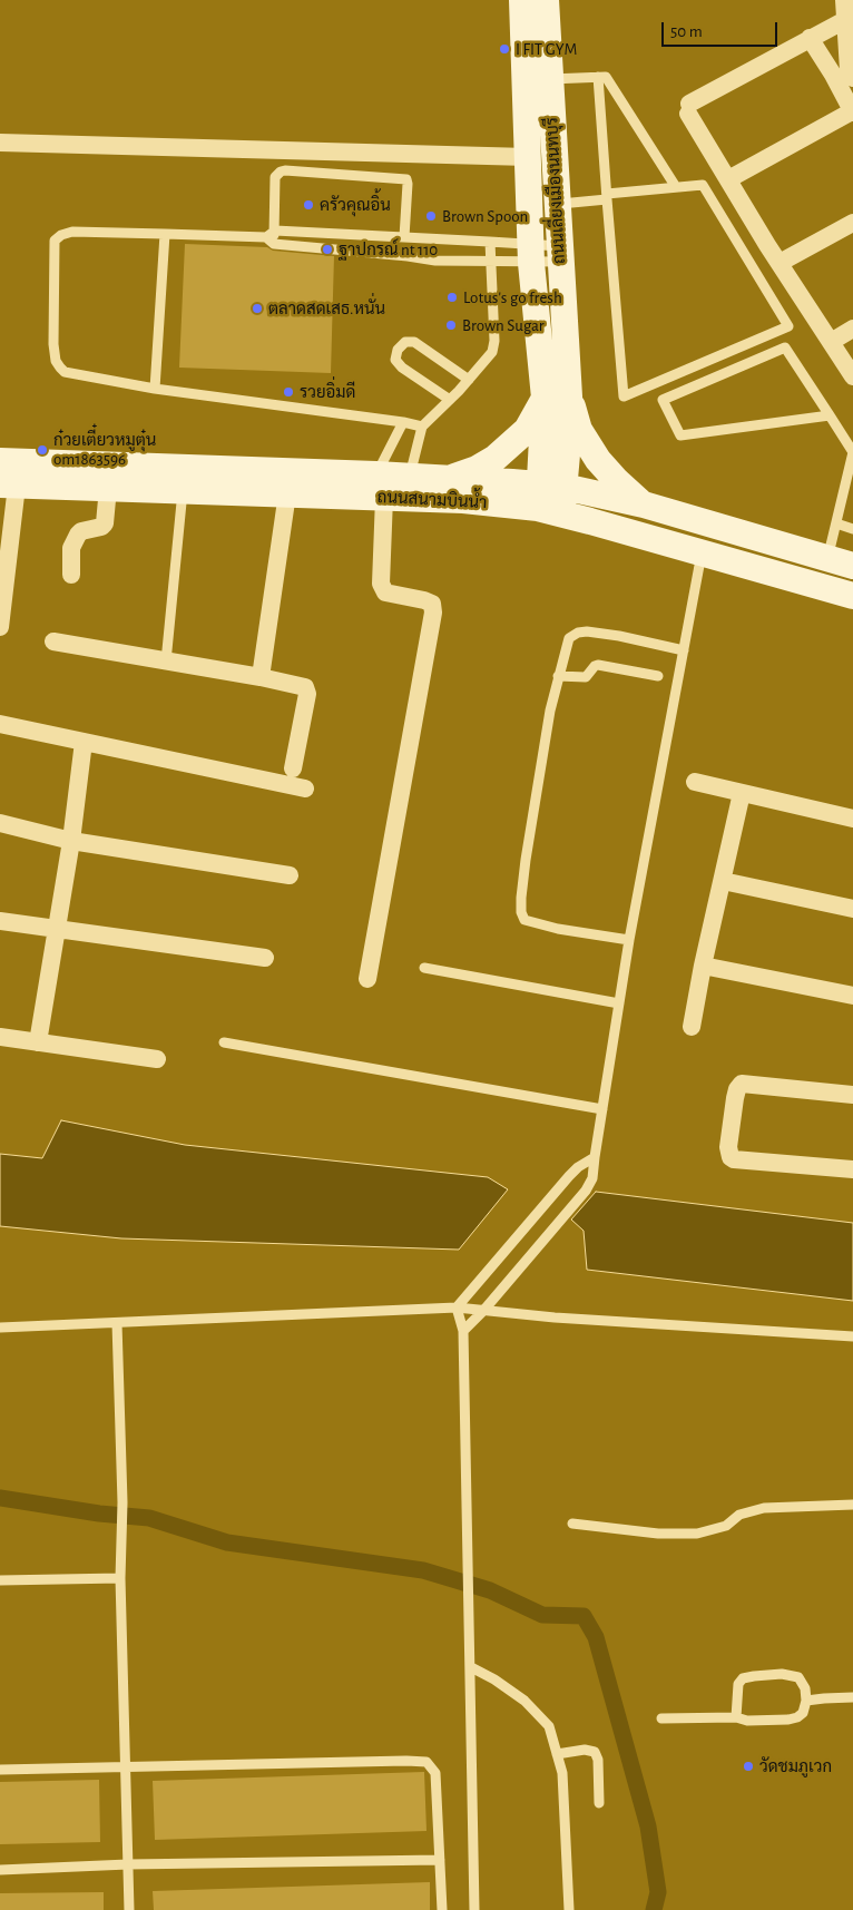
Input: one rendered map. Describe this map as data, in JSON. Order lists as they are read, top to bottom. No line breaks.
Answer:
{"streets":{"main road":["ถนนเลี่ยงเมืองนนทบุรี","ถนนสนามบินน้ำ"]},"crossings":[["ถนนเลี่ยงเมืองนนทบุรี","ถนนสนามบินน้ำ"]],"places":["I FIT GYM","ครัวคุณอิ้น","Brown Spoon","ฐาปกรณ์ nt 110","Lotus's go fresh","ตลาดสดเสธ.หนั่น","Brown Sugar","รวยอิ่มดี","ก๋วยเตี๋ยวหมูตุ๋น om1863596","วัดชมภูเวก"],"scale_bar":"50 m"}
